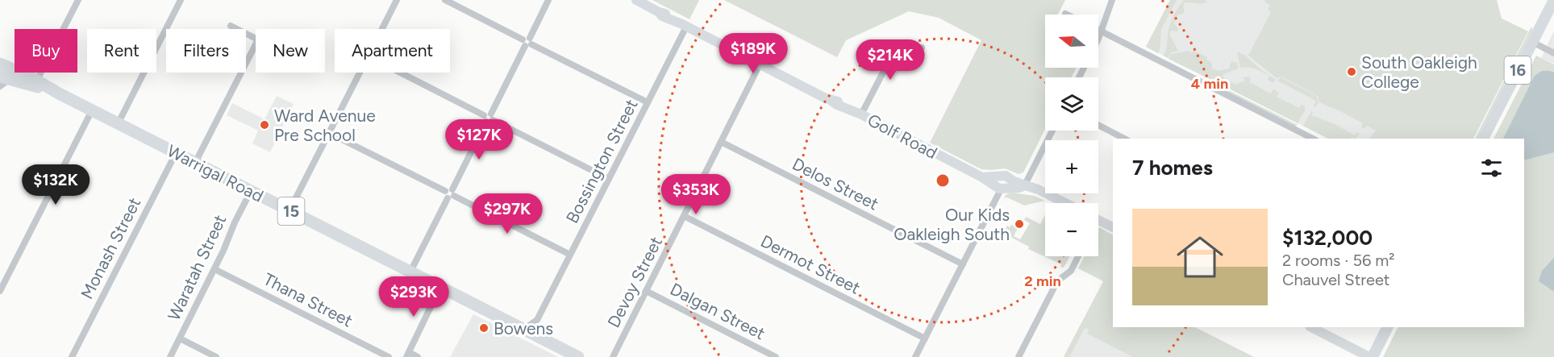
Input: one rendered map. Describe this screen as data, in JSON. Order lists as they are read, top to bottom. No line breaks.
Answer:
{"streets":{"highway":["Warrigal Road","15"],"main road":["16"],"street":["Golf Road","Bossington Street","Delos Street","Monash Street","Dermot Street","Waratah Street","Devoy Street","Thana Street","Dalgan Street"]},"crossings":[["Golf Road","Bossington Street"],["Golf Road","Devoy Street"],["Bossington Street","Warrigal Road"],["Warrigal Road","Monash Street"],["Warrigal Road","Waratah Street"],["Delos Street","Devoy Street"],["Dermot Street","Devoy Street"],["Waratah Street","Thana Street"],["Devoy Street","Dalgan Street"]],"places":["South Oakleigh College","Ward Avenue Pre School","Our Kids Oakleigh South","Bowens"],"north":"left","page":{"map_buttons":["+","−"],"chip":["Buy","Rent","Filters","New","Apartment"],"price":["$189K","$214K","$127K","$132K","$353K","$297K","$293K"],"heading":"7 homes","list":[{"name":"$132,000","note":"2 rooms · 56 m² · Chauvel Street"}]},"rings":["4 min","2 min"]}
